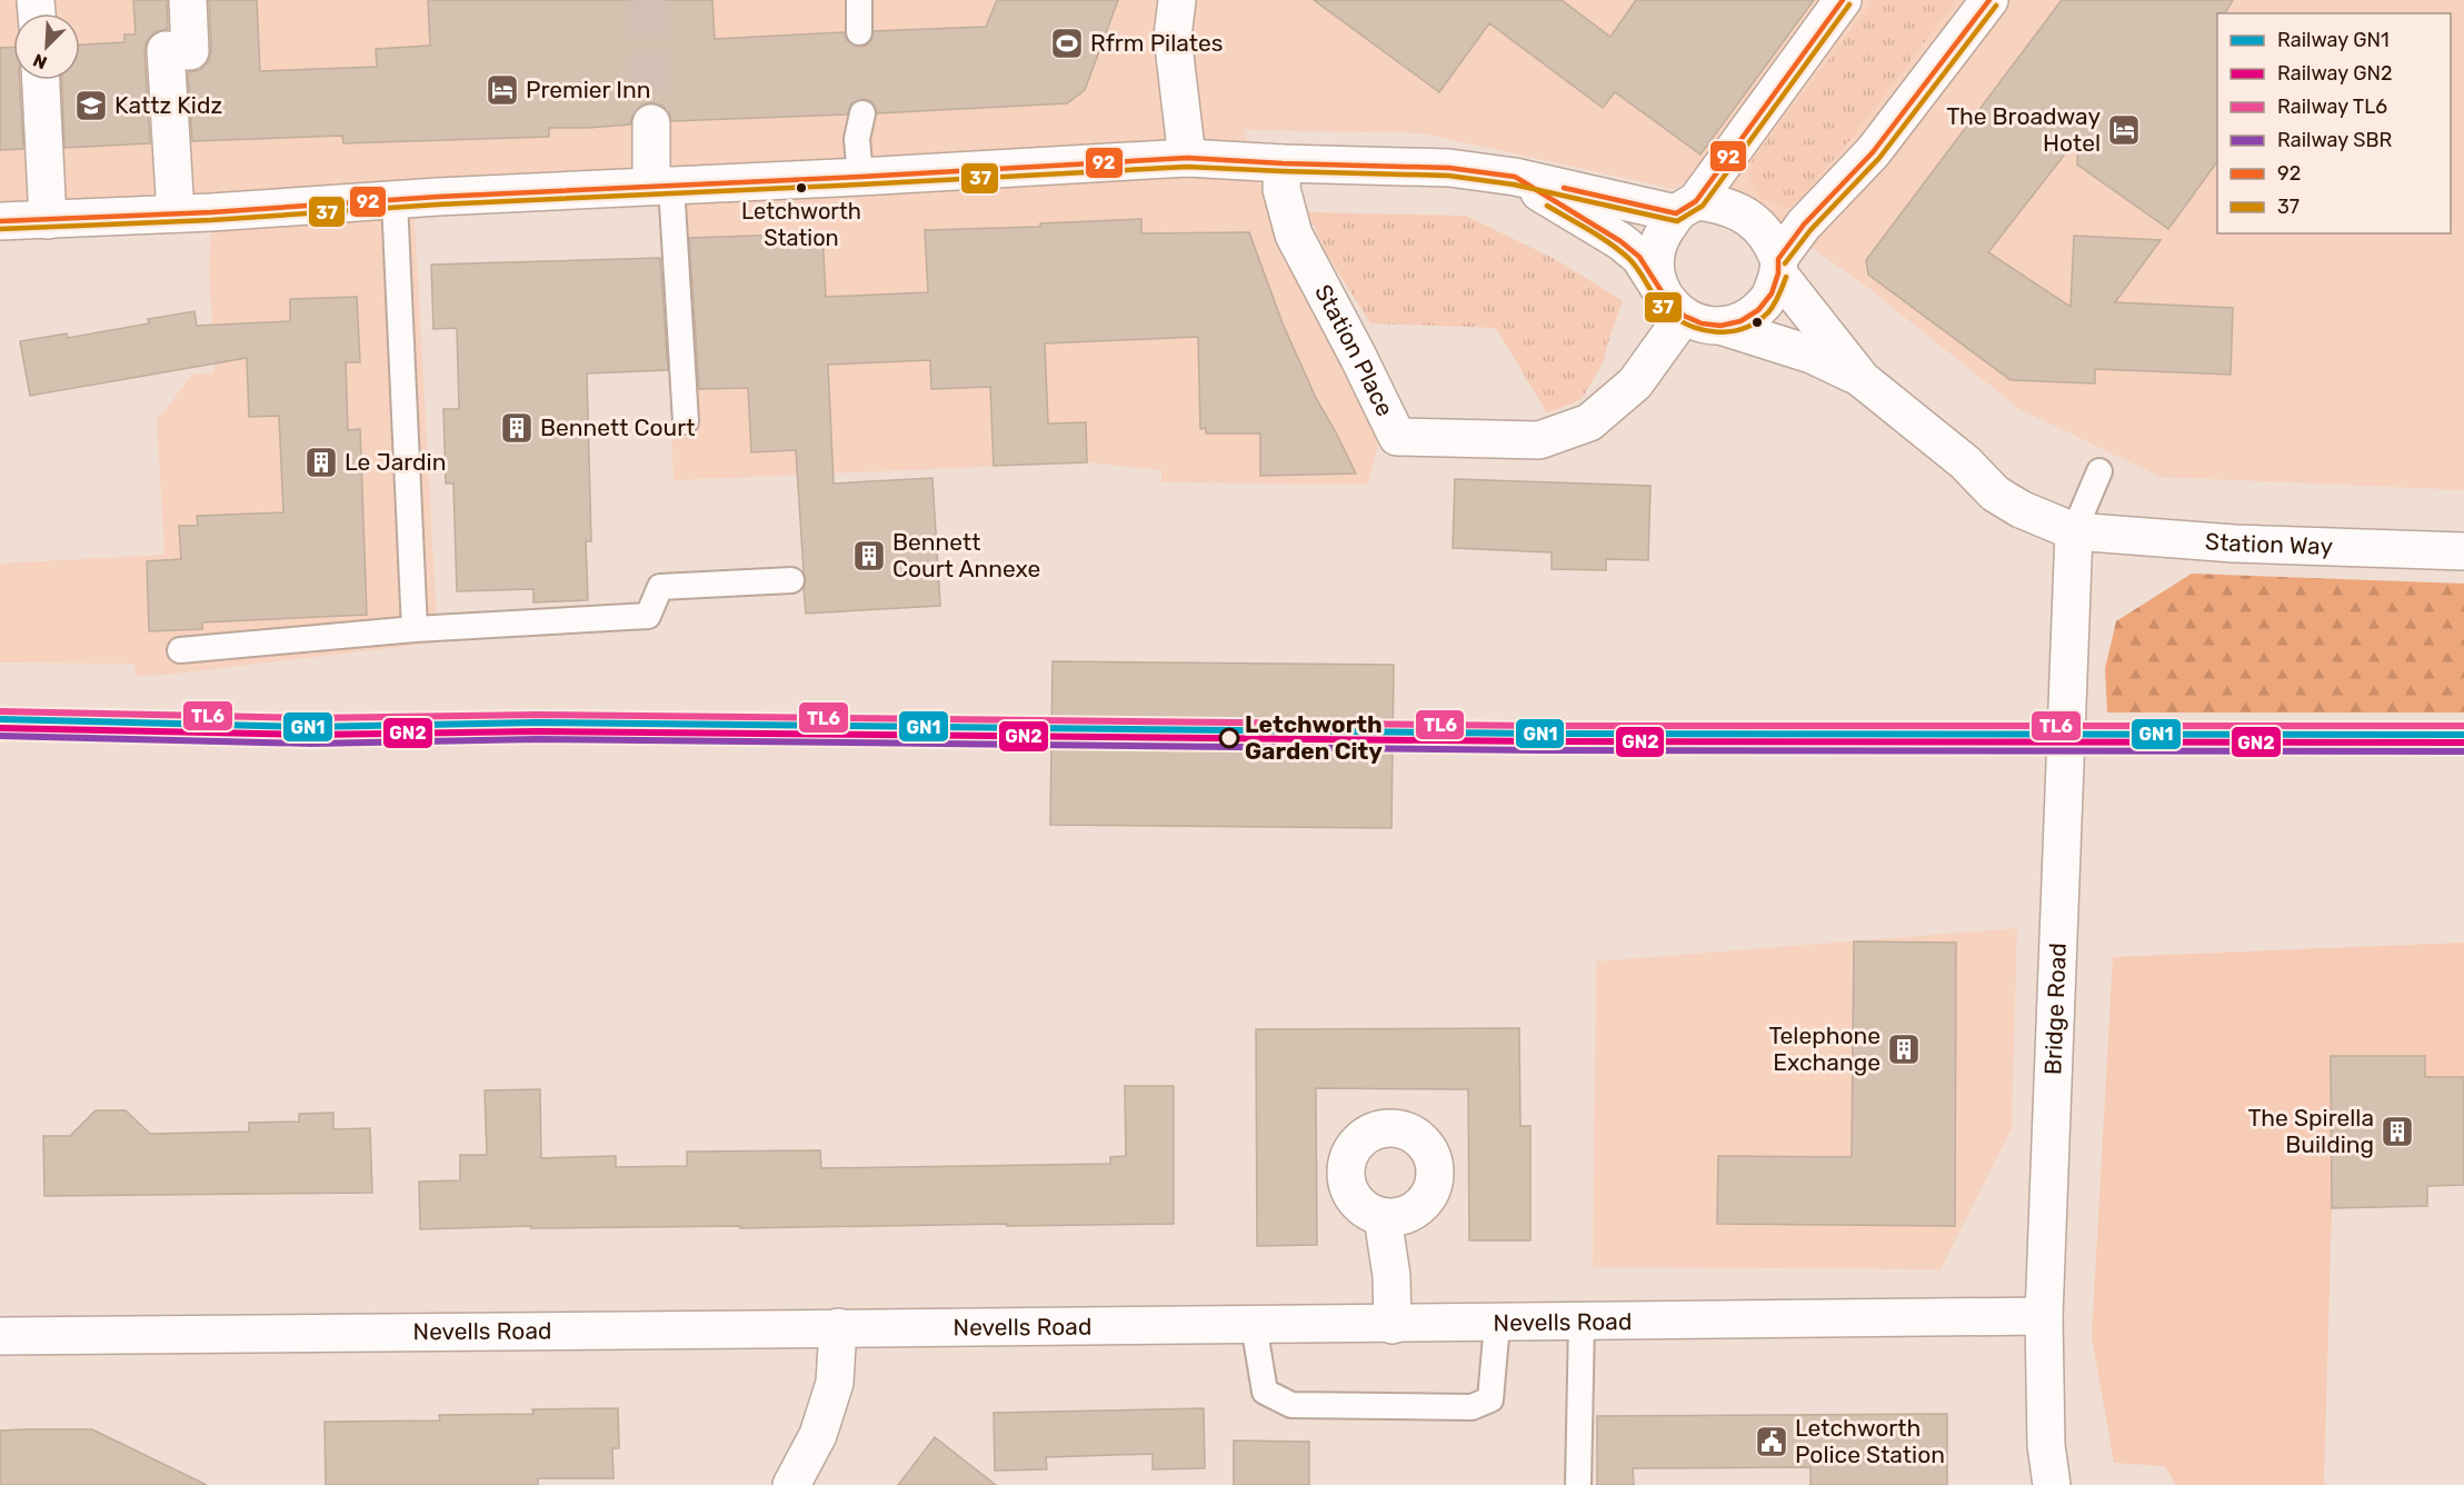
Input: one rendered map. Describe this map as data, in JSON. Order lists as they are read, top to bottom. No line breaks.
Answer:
{"streets":{"street":["Station Place","Station Way","Bridge Road","Nevells Road"]},"crossings":[["Station Way","Bridge Road"],["Bridge Road","Nevells Road"]],"places":{"sports":["Rfrm Pilates"],"hotel":["Premier Inn","The Broadway Hotel"],"school or university":["Kattz Kidz"],"other":["Letchworth Station","Letchworth Garden City"],"building":["Bennett Court","Le Jardin","Bennett Court Annexe","Telephone Exchange","The Spirella Building"],"public building":["Letchworth Police Station"]},"lines":["transit line 92","transit line 37","rail line TL6","rail line GN1","rail line GN2","rail line SBR"],"legend":["Railway GN1","Railway GN2","Railway TL6","Railway SBR","92","37"],"north":"bottom left"}
